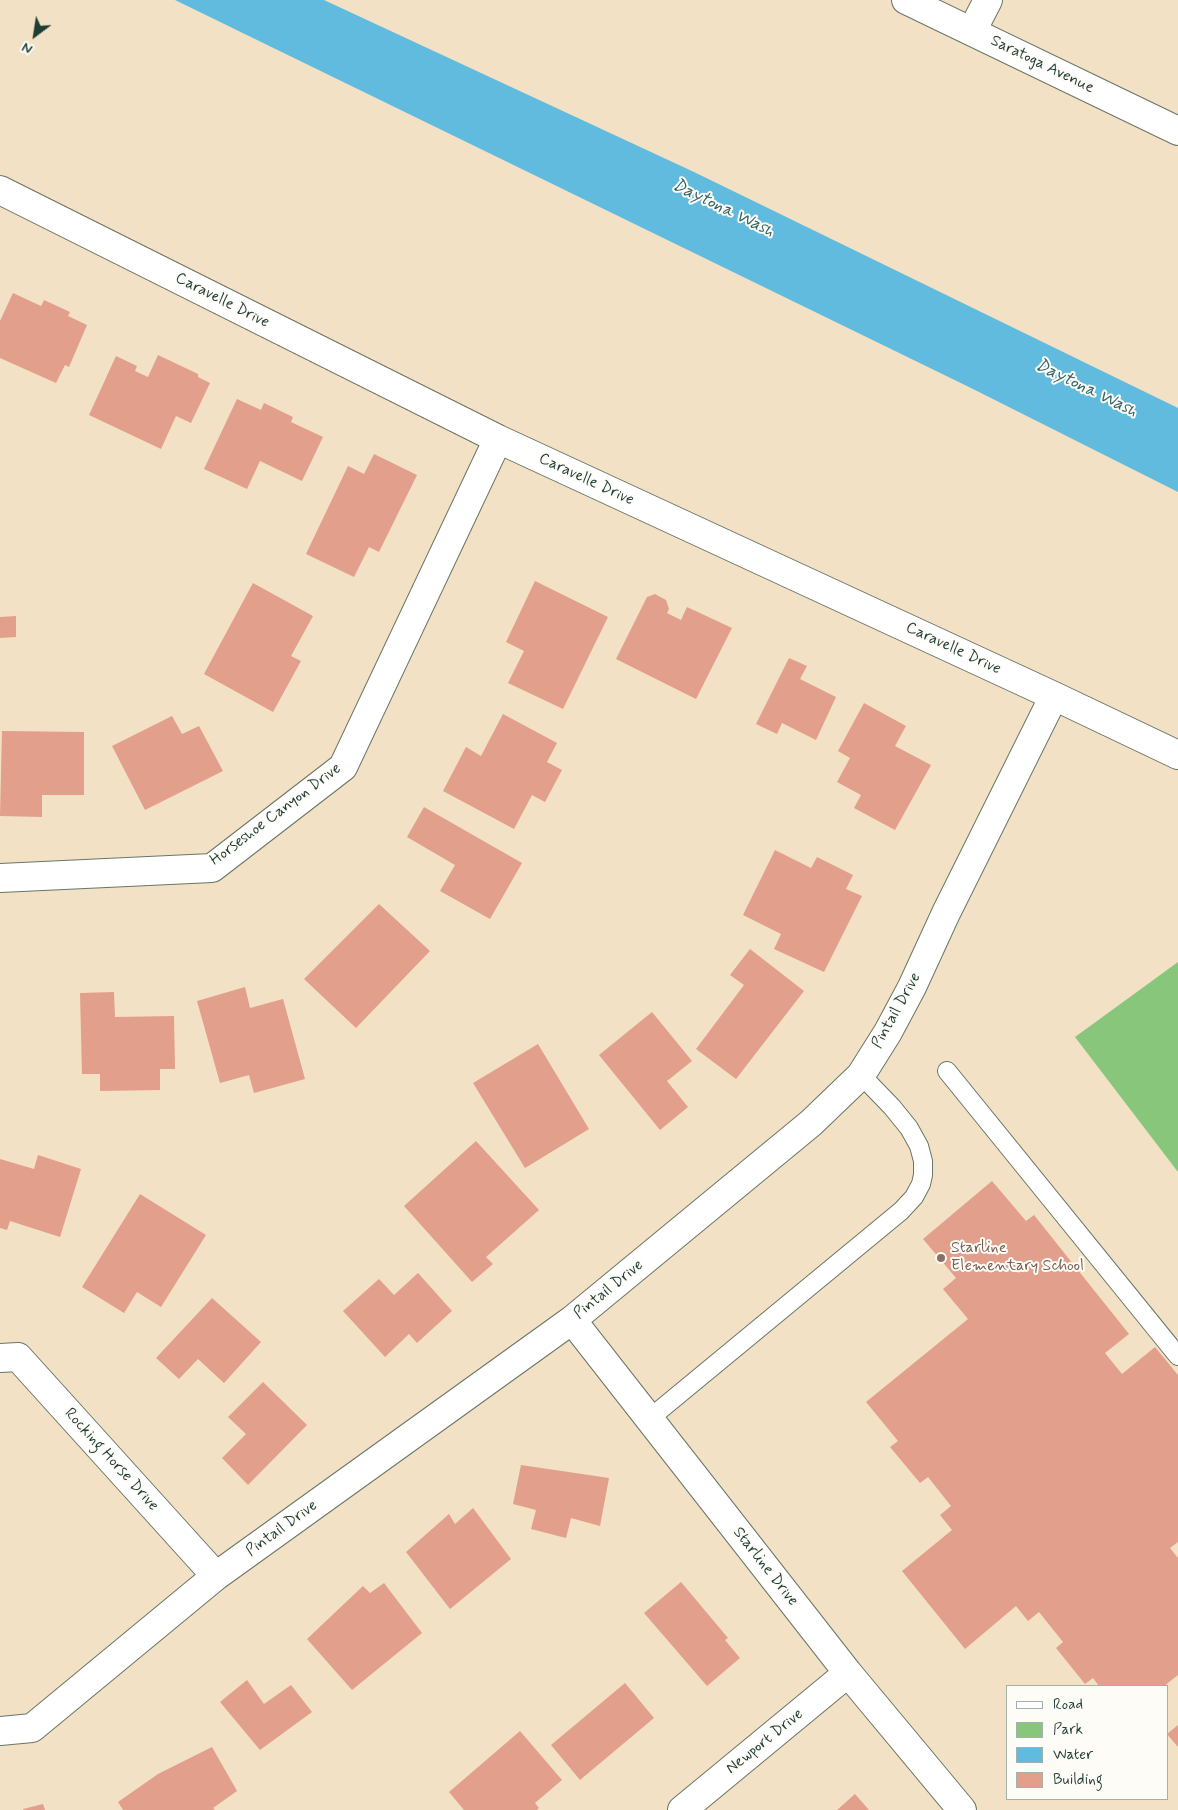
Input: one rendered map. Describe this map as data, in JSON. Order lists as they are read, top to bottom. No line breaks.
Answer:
{"streets":{"street":["Saratoga Avenue","Caravelle Drive","Horseshoe Canyon Drive","Pintail Drive","Rocking Horse Drive","Starline Drive","Newport Drive"]},"crossings":[["Caravelle Drive","Horseshoe Canyon Drive"],["Caravelle Drive","Pintail Drive"],["Pintail Drive","Rocking Horse Drive"],["Pintail Drive","Starline Drive"],["Starline Drive","Newport Drive"]],"water":["Daytona Wash"],"places":["Starline Elementary School"],"legend":["Road","Park","Water","Building"],"north":"bottom left"}
